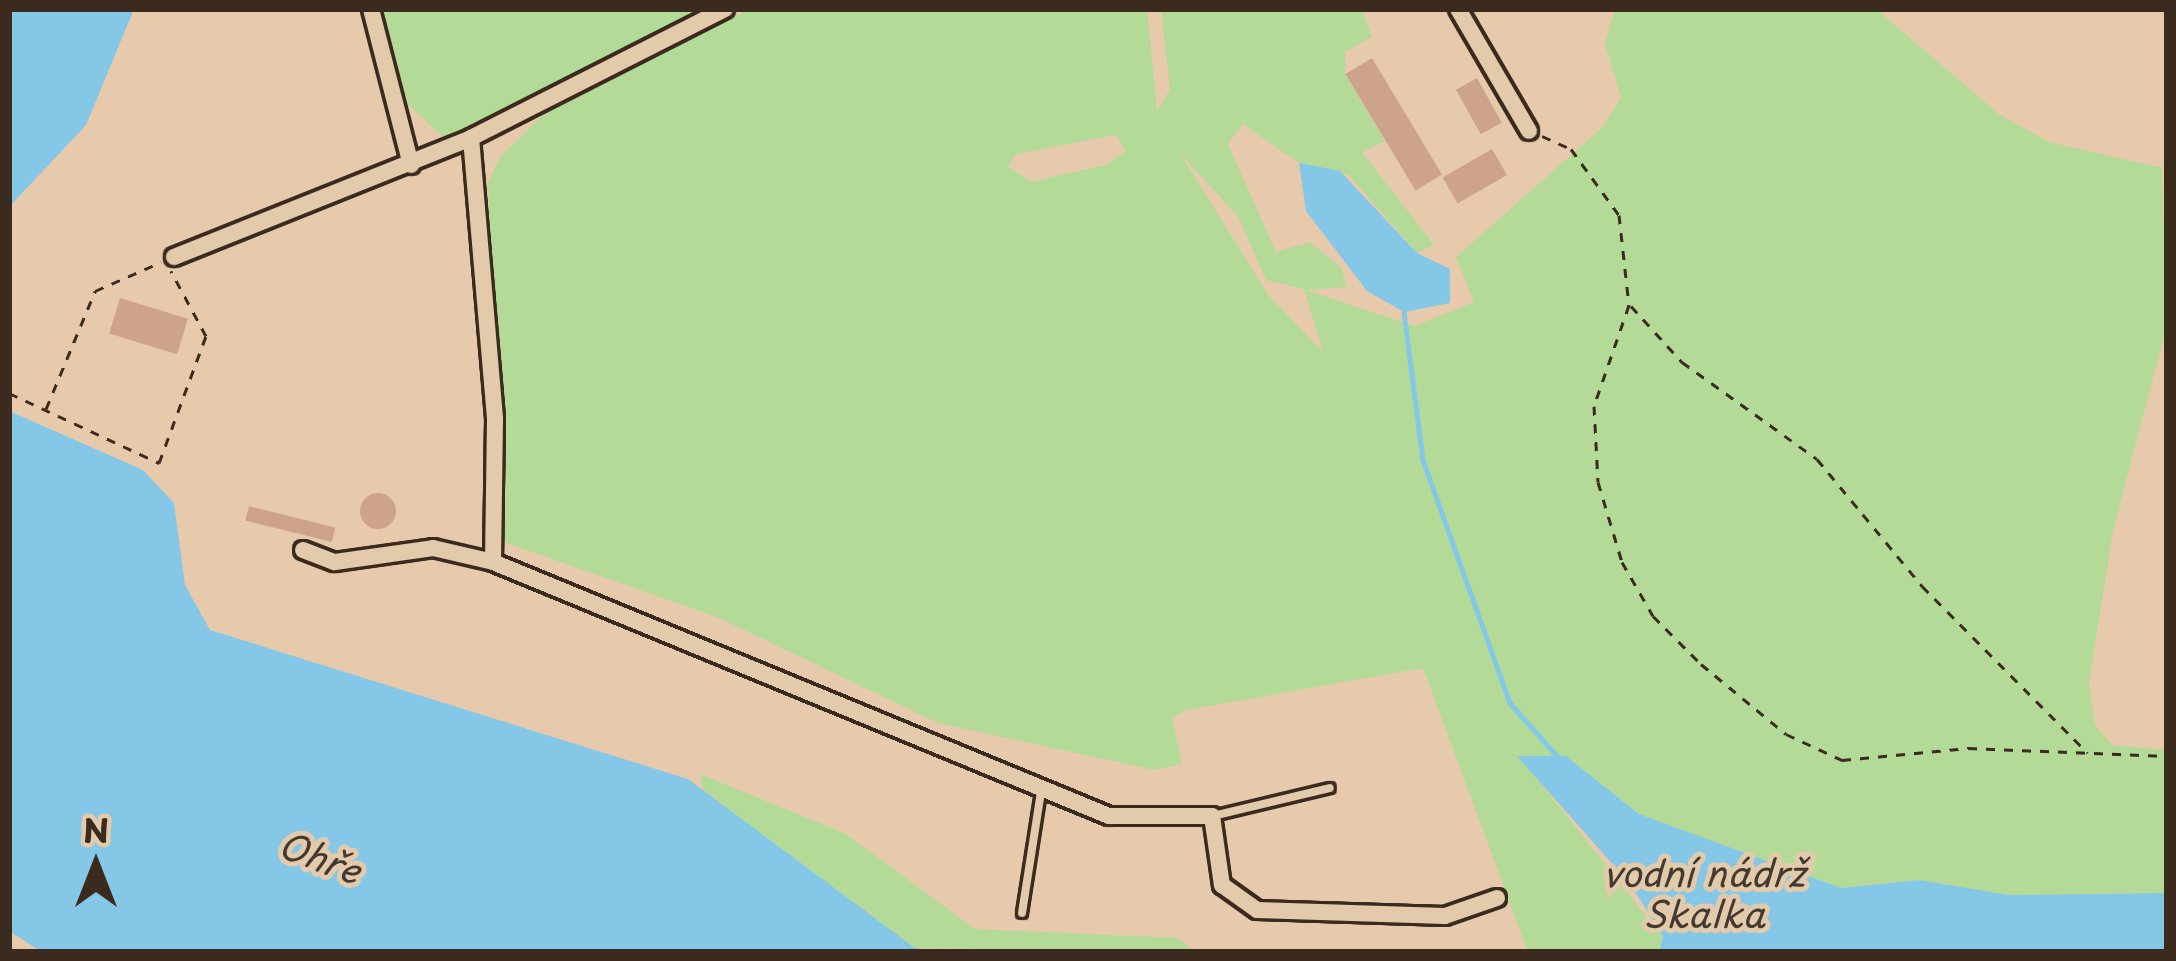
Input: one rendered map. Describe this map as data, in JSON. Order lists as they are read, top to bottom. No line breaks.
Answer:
{"water":["Ohře","vodní nádrž Skalka"],"north":"top"}
